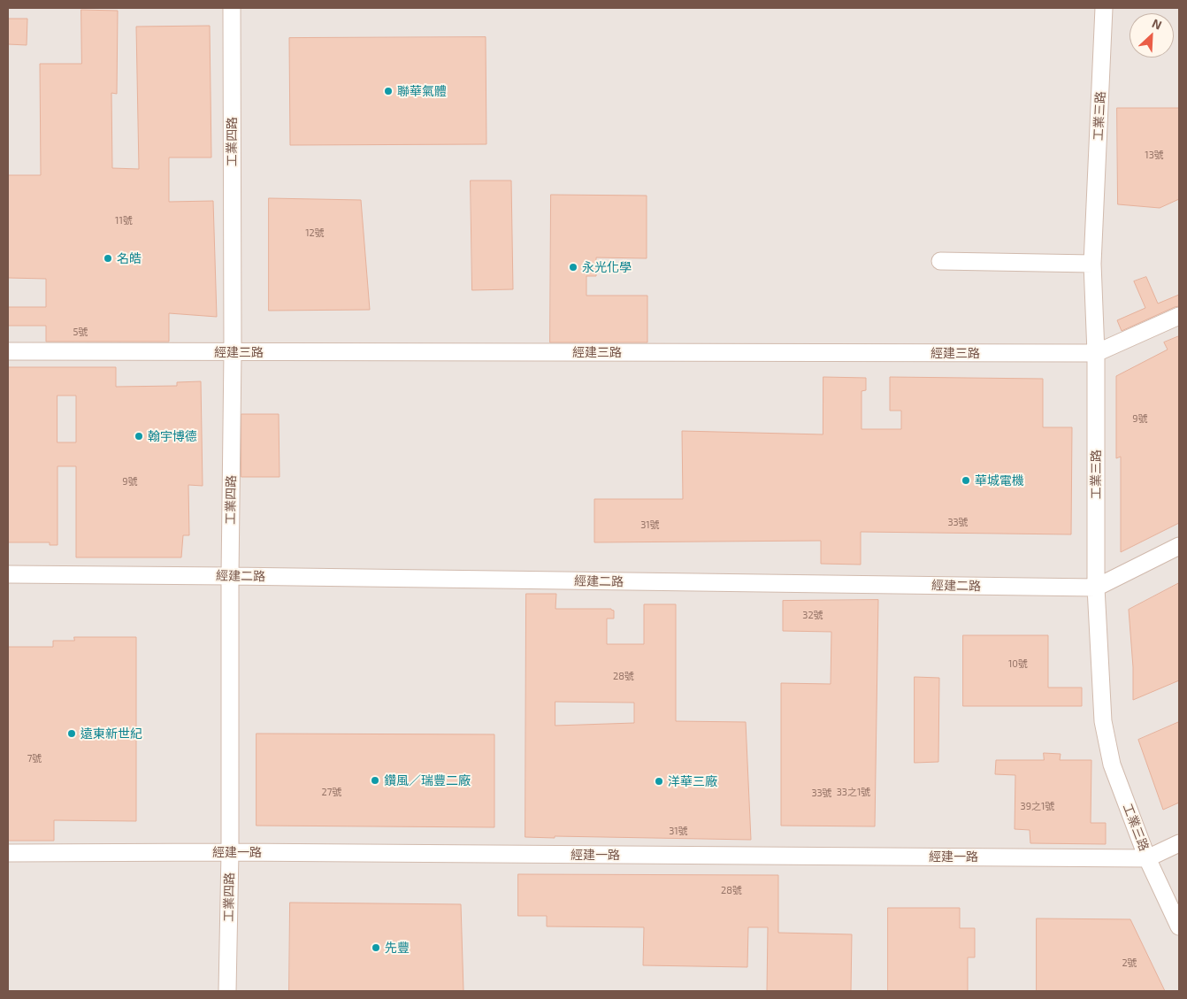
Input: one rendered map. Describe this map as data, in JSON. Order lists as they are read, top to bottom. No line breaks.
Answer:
{"streets":{"street":["工業三路","工業四路","經建三路","經建二路","經建一路"]},"crossings":[["工業三路","經建三路"],["工業三路","經建二路"],["工業三路","經建一路"],["工業四路","經建三路"],["工業四路","經建二路"],["工業四路","經建一路"]],"places":["聯華氣體","名皓","永光化學","翰宇博德","華城電機","遠東新世紀","鑽風／瑞豐二廠","洋華三廠","先豐"],"house_numbers":["13號","11號","12號","5號","9號","9號","33號","31號","32號","10號","28號","7號","27號","33之1號","33號","39之1號","31號","28號","2號"],"north":"top right"}
